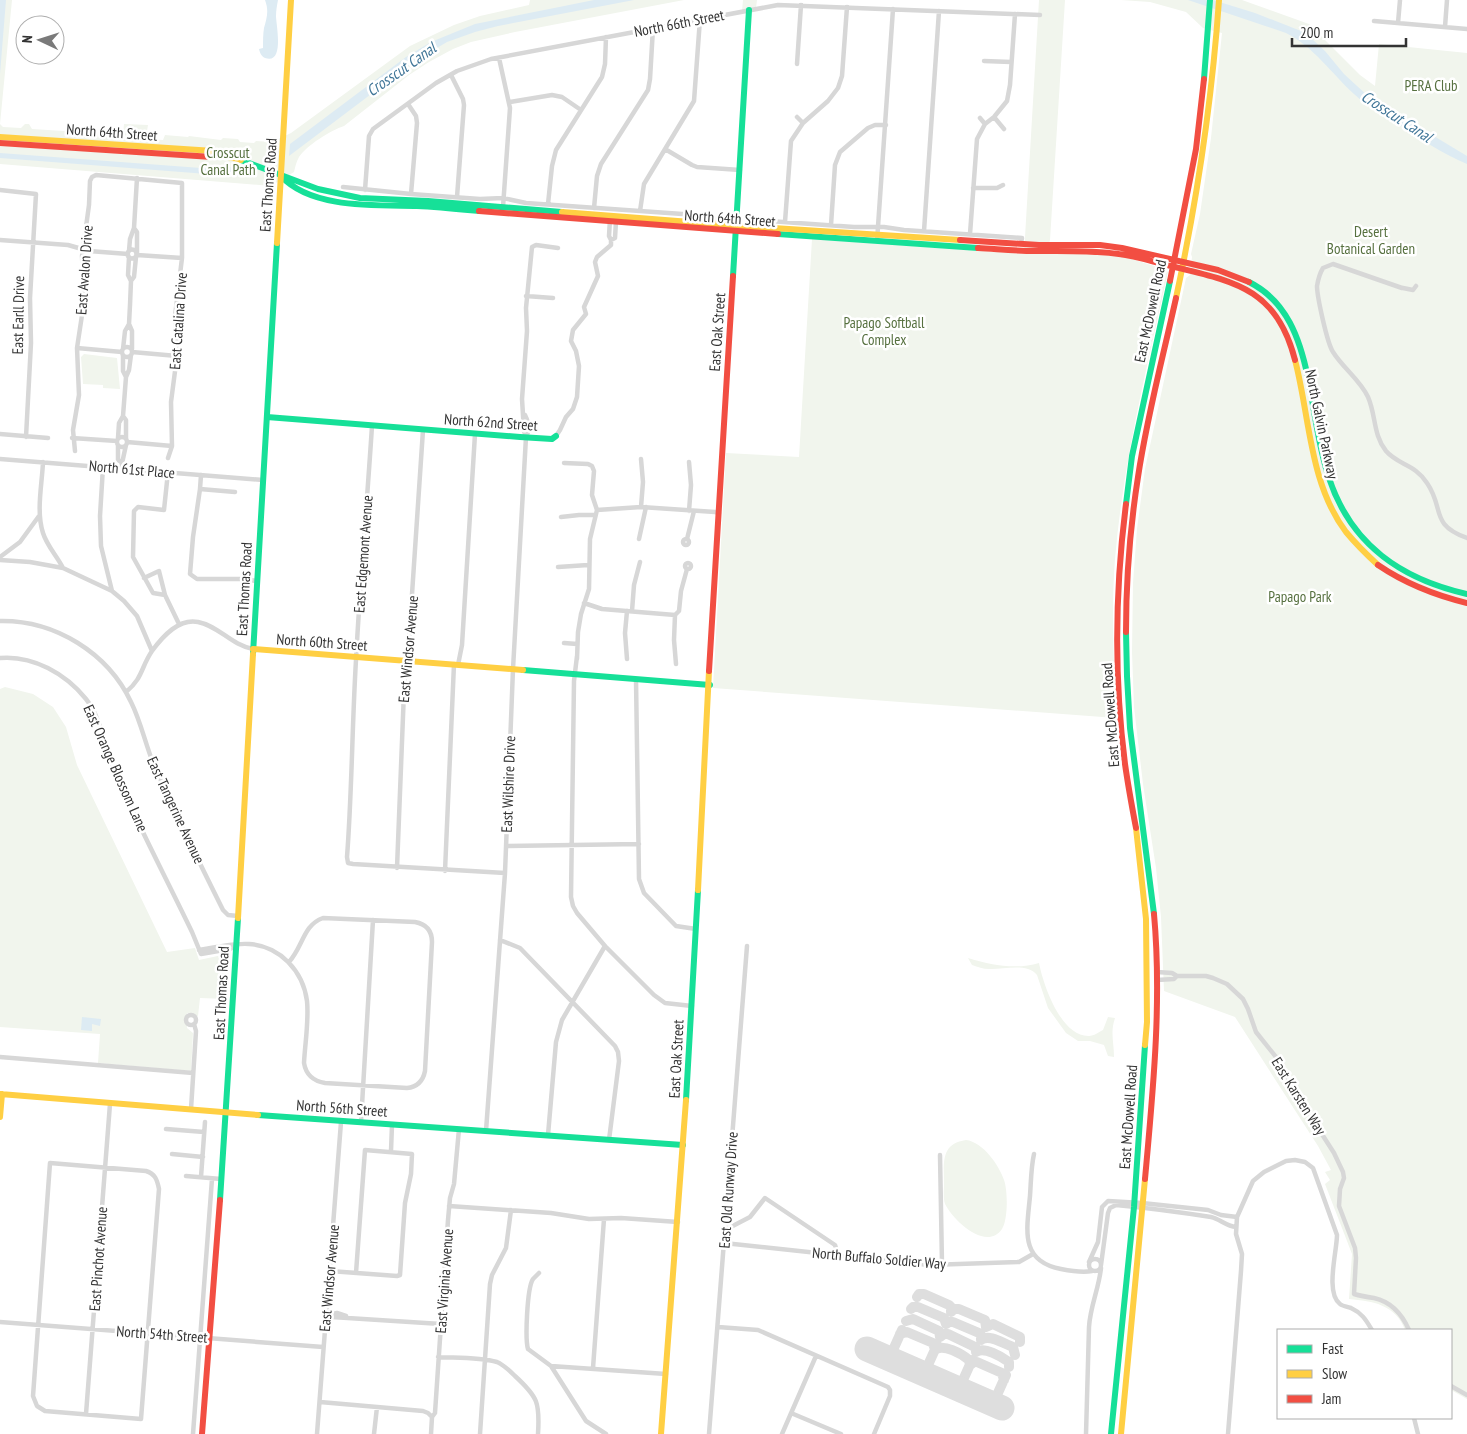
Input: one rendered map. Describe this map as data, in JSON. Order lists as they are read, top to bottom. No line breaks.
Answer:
{"streets":{"main road":["North 64th Street","East Thomas Road","East McDowell Road","East Oak Street","North 62nd Street","North Galvin Parkway","North 60th Street","North 56th Street"],"street":["North 66th Street","East Avalon Drive","East Earll Drive","East Catalina Drive","North 61st Place","East Edgemont Avenue","East Windsor Avenue","East Orange Blossom Lane","East Wilshire Drive","East Tangerine Avenue","East Karsten Way","East Old Runway Drive","North Buffalo Soldier Way","East Pinchot Avenue","East Virginia Avenue","North 54th Street"]},"crossings":[["North 66th Street","North 64th Street"],["North 66th Street","East Oak Street"],["North 64th Street","East Thomas Road"],["North 64th Street","East McDowell Road"],["North 64th Street","East Oak Street"],["North 64th Street","North 62nd Street"],["North 64th Street","North Galvin Parkway"],["East Thomas Road","North 62nd Street"],["East Thomas Road","North 61st Place"],["East Thomas Road","North 60th Street"],["East Thomas Road","East Orange Blossom Lane"],["East Thomas Road","East Tangerine Avenue"],["East Thomas Road","North 56th Street"],["East Thomas Road","North 54th Street"],["East Avalon Drive","East Catalina Drive"],["East McDowell Road","North Galvin Parkway"],["East McDowell Road","East Karsten Way"],["East Oak Street","North 60th Street"],["East Oak Street","North 56th Street"],["North 62nd Street","East Edgemont Avenue"],["North 62nd Street","East Windsor Avenue"],["North 62nd Street","East Wilshire Drive"],["East Edgemont Avenue","North 60th Street"],["East Edgemont Avenue","East Windsor Avenue"],["North 60th Street","East Windsor Avenue"],["North 60th Street","East Wilshire Drive"],["East Windsor Avenue","North 56th Street"],["East Windsor Avenue","North 54th Street"],["East Wilshire Drive","North 56th Street"],["North 56th Street","East Pinchot Avenue"],["North 56th Street","East Virginia Avenue"],["East Old Runway Drive","North Buffalo Soldier Way"],["East Pinchot Avenue","North 54th Street"]],"water":["Crosscut Canal"],"parks":["PERA Club","Crosscut Canal Path","Desert Botanical Garden","Papago Softball Complex","Papago Park"],"legend":["Fast","Slow","Jam"],"scale_bar":"200 m","north":"left"}
